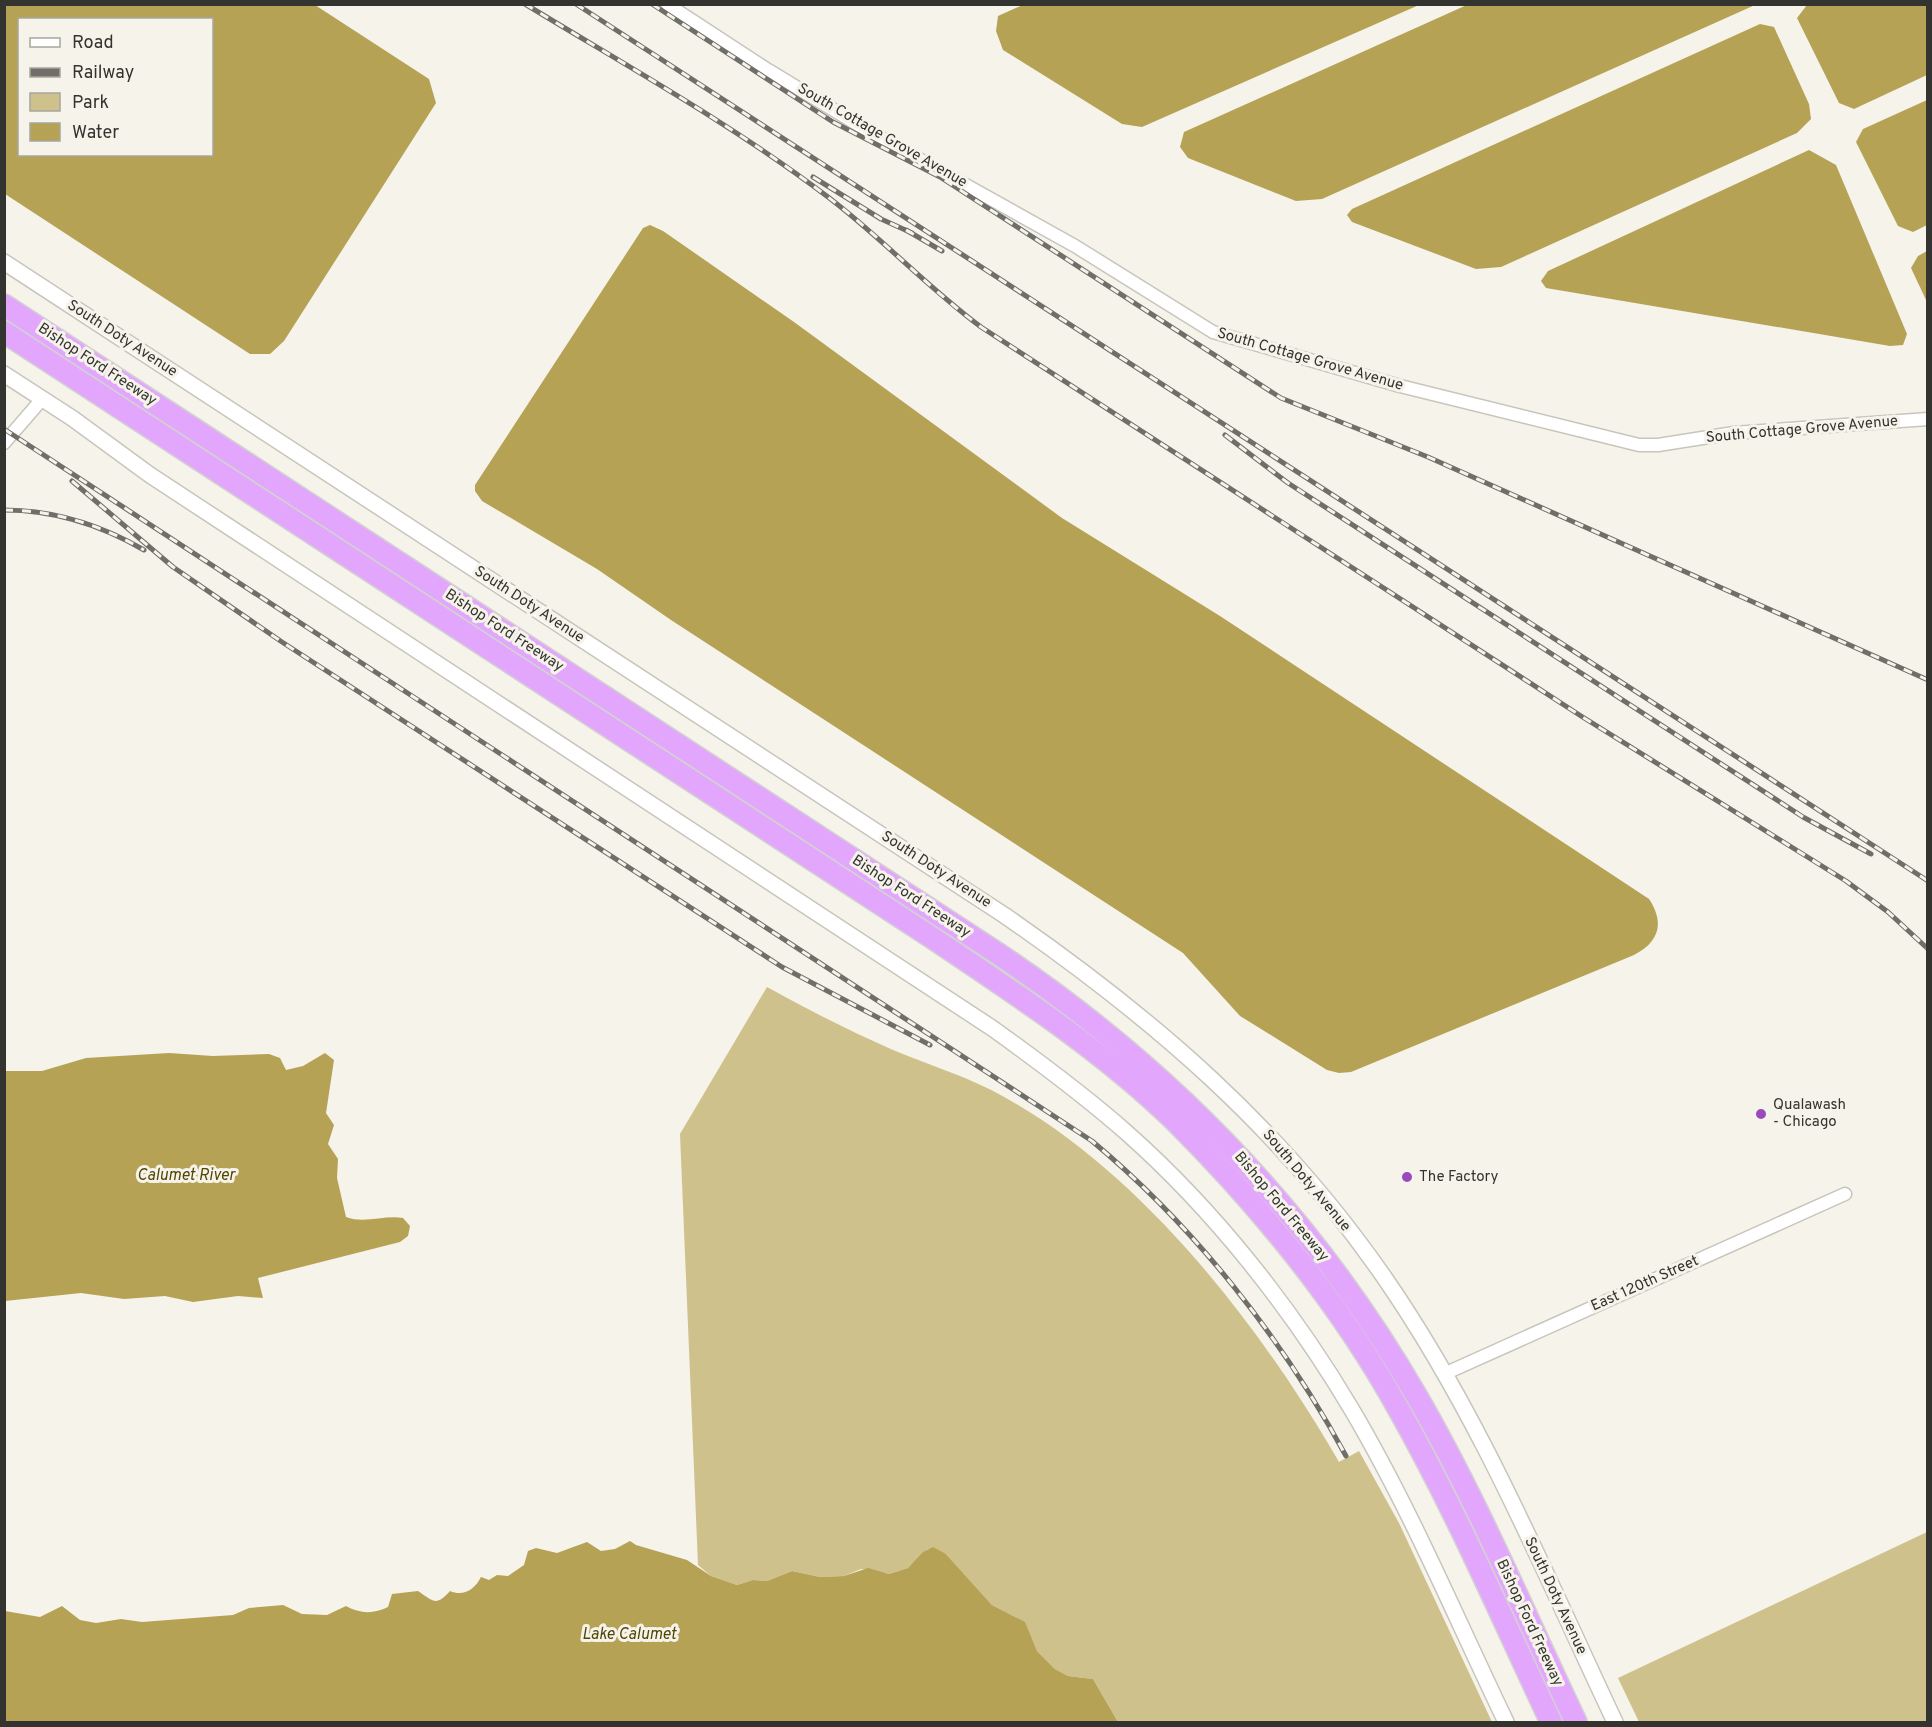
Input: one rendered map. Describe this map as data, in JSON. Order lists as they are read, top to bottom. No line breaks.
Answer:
{"streets":{"highway":["Bishop Ford Freeway"],"street":["South Cottage Grove Avenue","South Doty Avenue","East 120th Street"]},"crossings":[["South Doty Avenue","East 120th Street"]],"water":["Calumet River","Lake Calumet"],"places":["Qualawash - Chicago","The Factory"],"legend":["Road","Railway","Park","Water"]}
